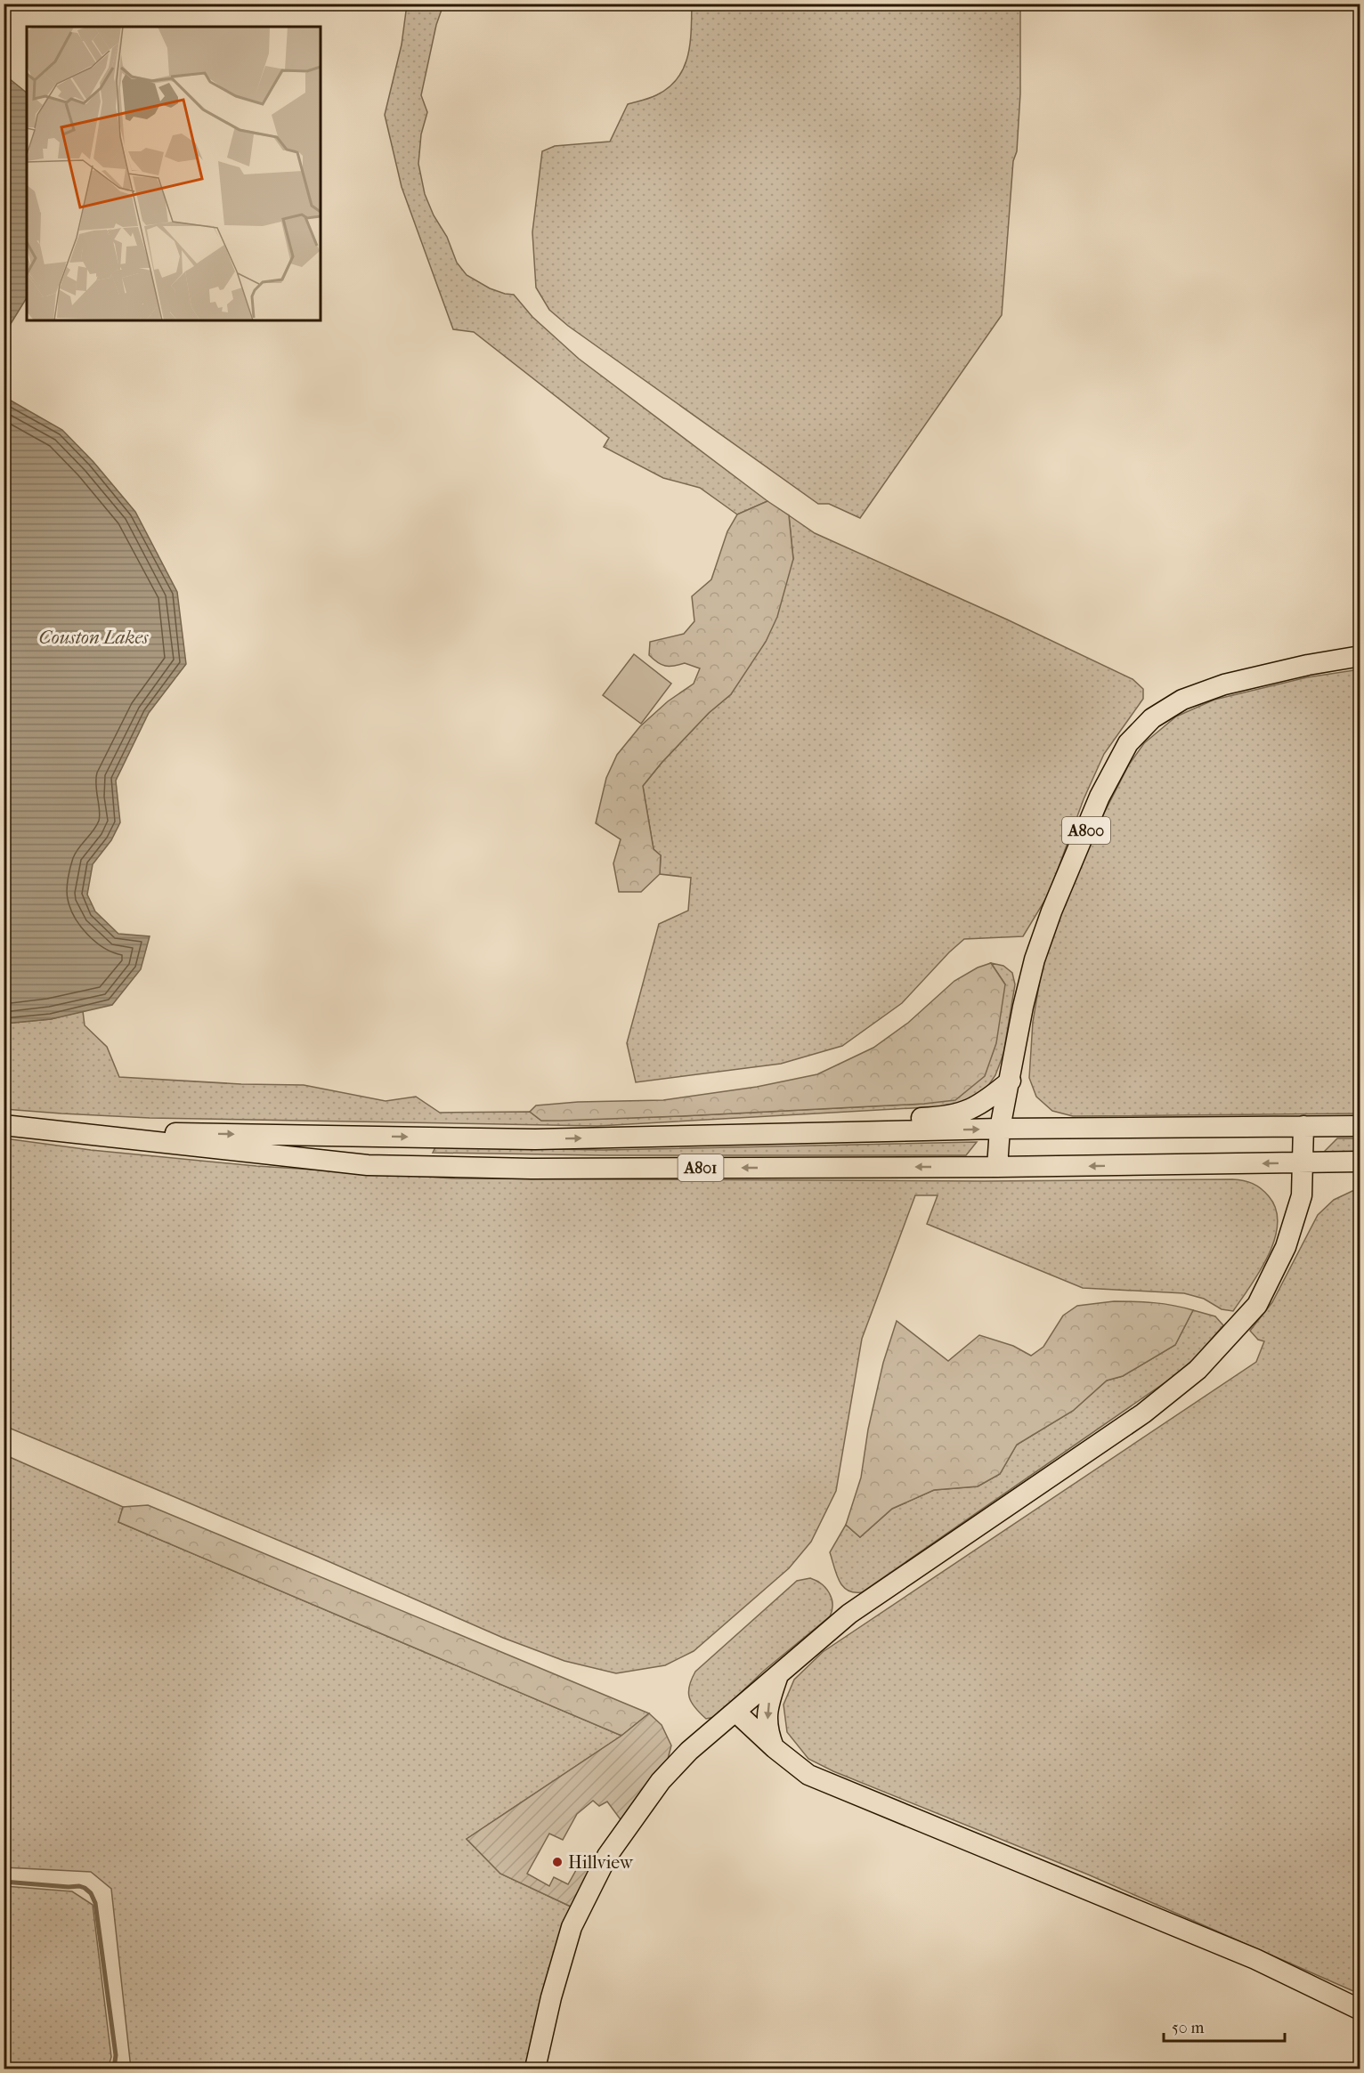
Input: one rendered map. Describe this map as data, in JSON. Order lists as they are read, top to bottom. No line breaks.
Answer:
{"streets":{"main road":["A800","A801"]},"crossings":[["A800","A801"]],"water":["Couston Lakes"],"places":["Hillview"],"scale_bar":"50 m"}
